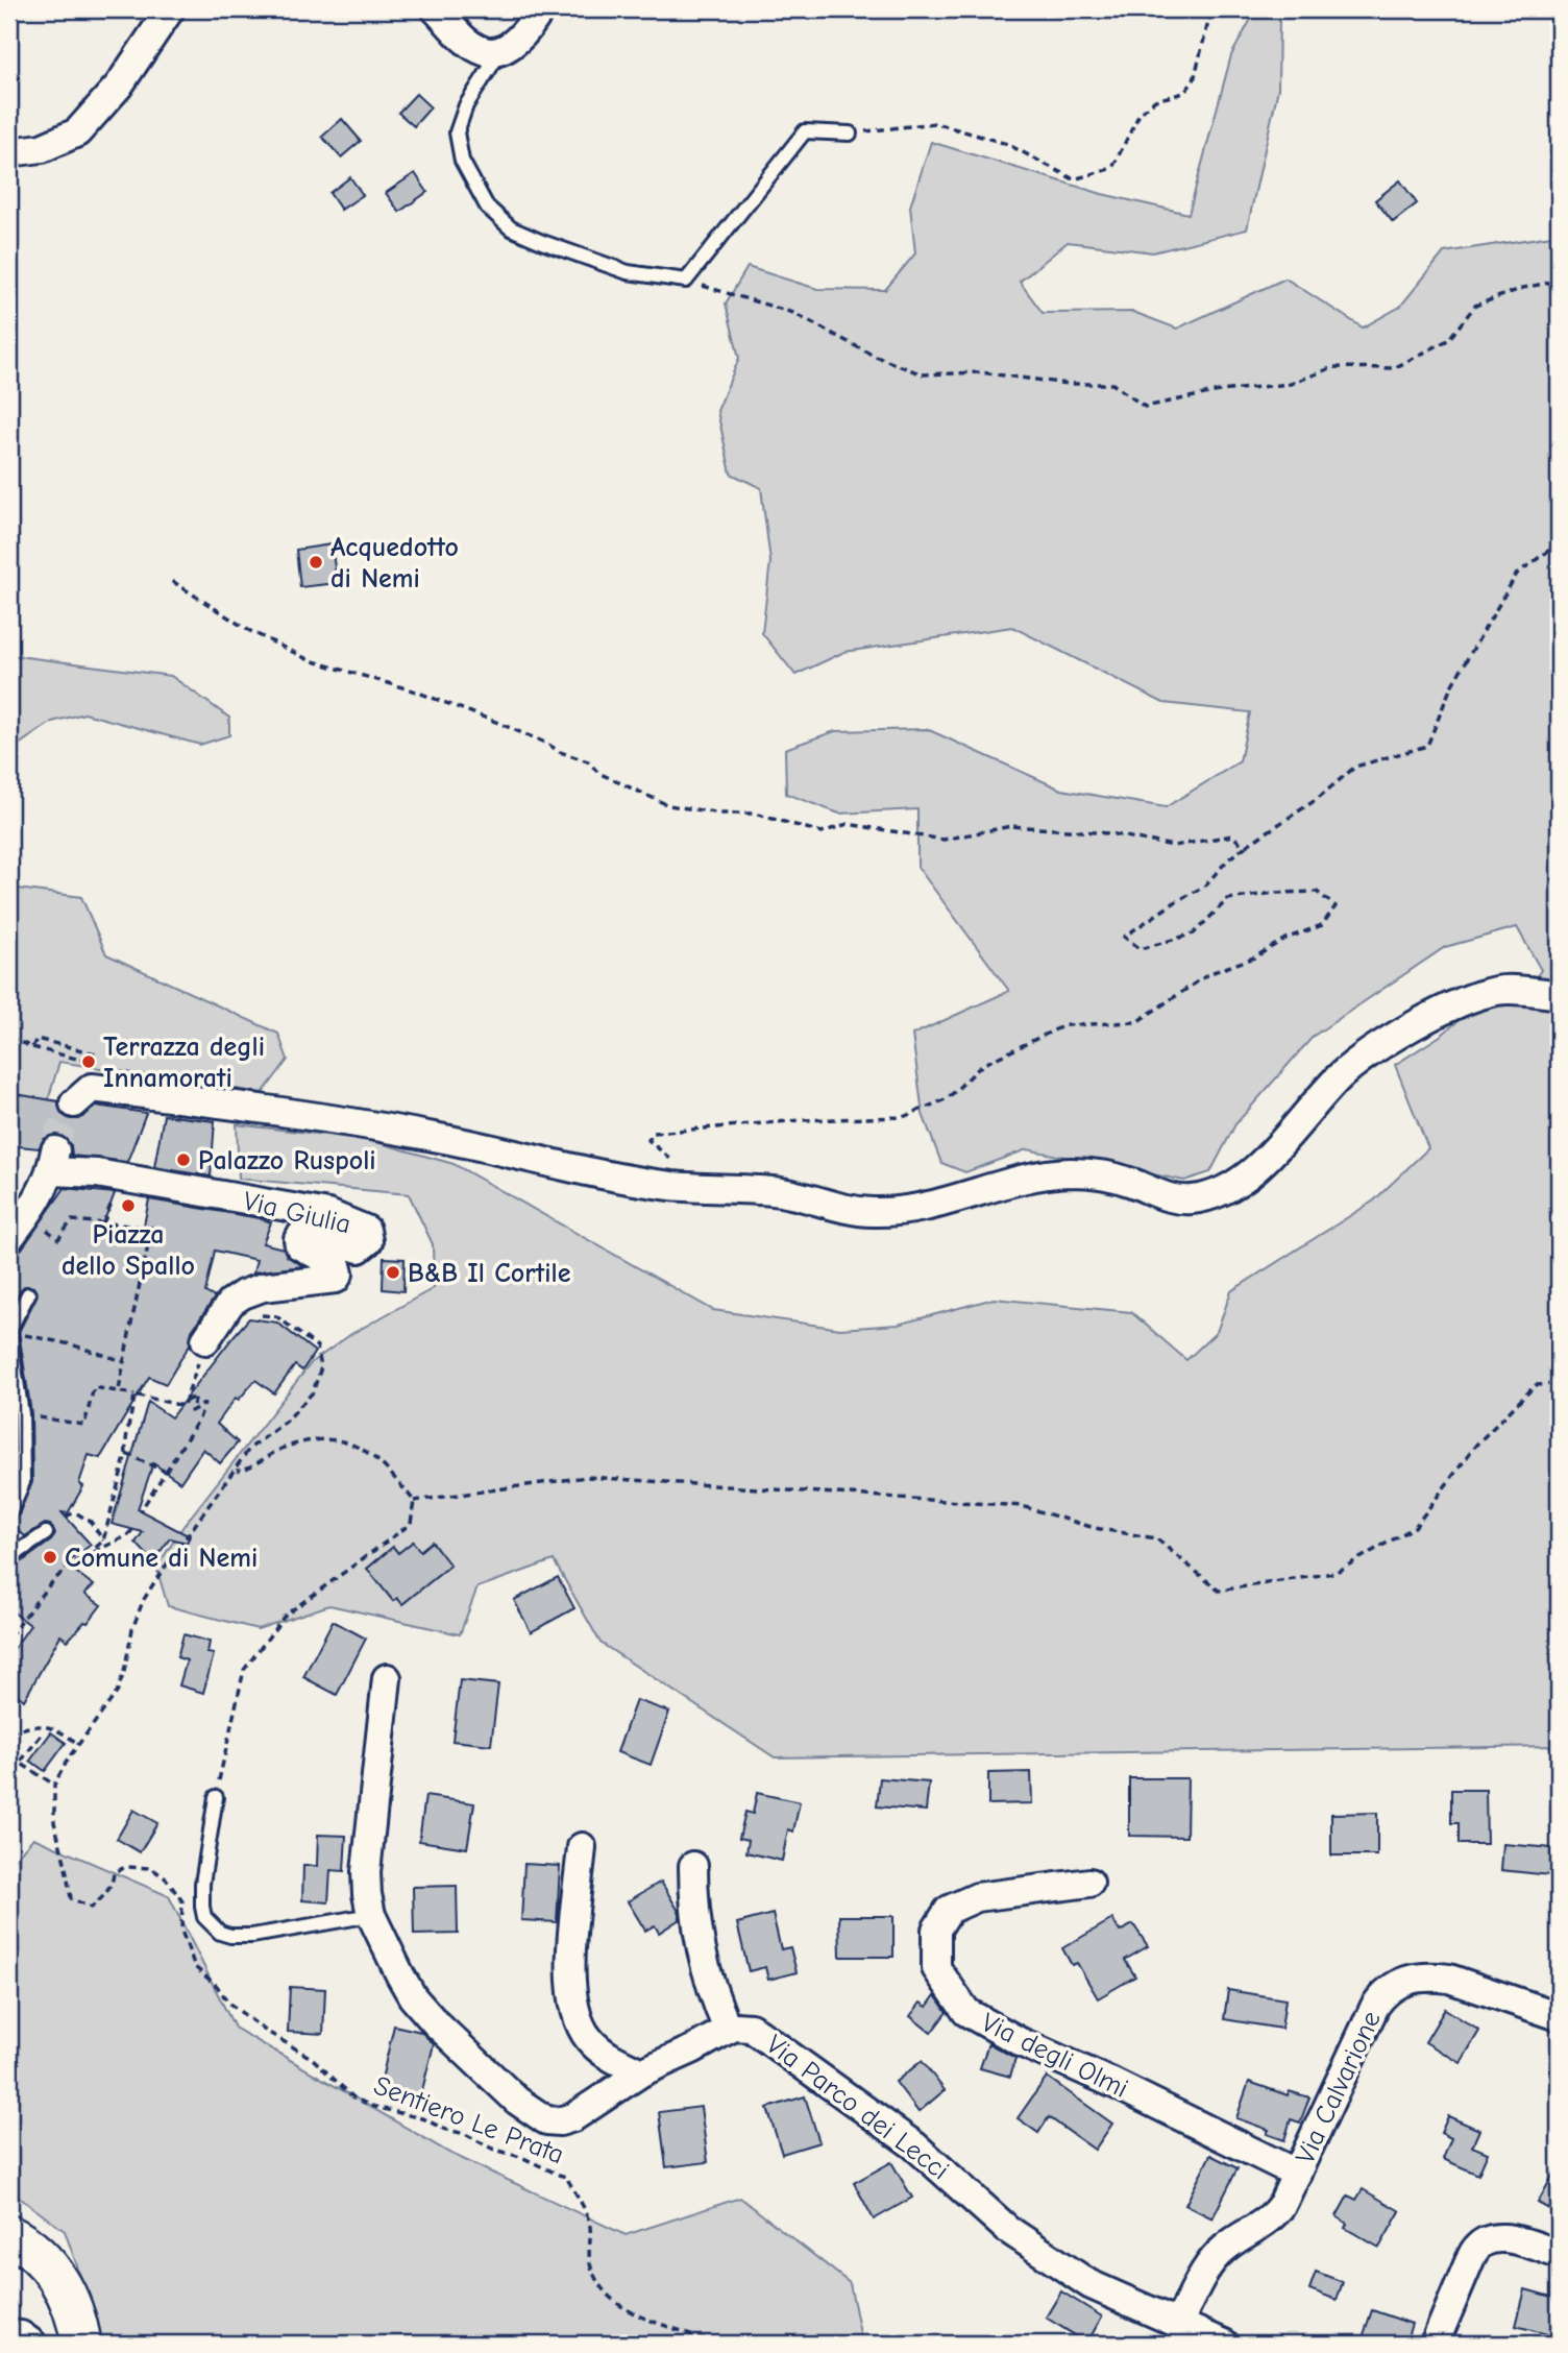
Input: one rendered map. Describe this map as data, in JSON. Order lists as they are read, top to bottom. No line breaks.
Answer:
{"streets":{"street":["Via Giulia","Via degli Olmi","Via Calvarione","Via Parco dei Lecci"],"path":["Sentiero Le Prata"]},"crossings":[["Via degli Olmi","Via Calvarione"],["Via Calvarione","Via Parco dei Lecci"]],"places":["Acquedotto di Nemi","Terrazza degli Innamorati","Palazzo Ruspoli","Piazza dello Spallo","B&B Il Cortile","Comune di Nemi"]}
